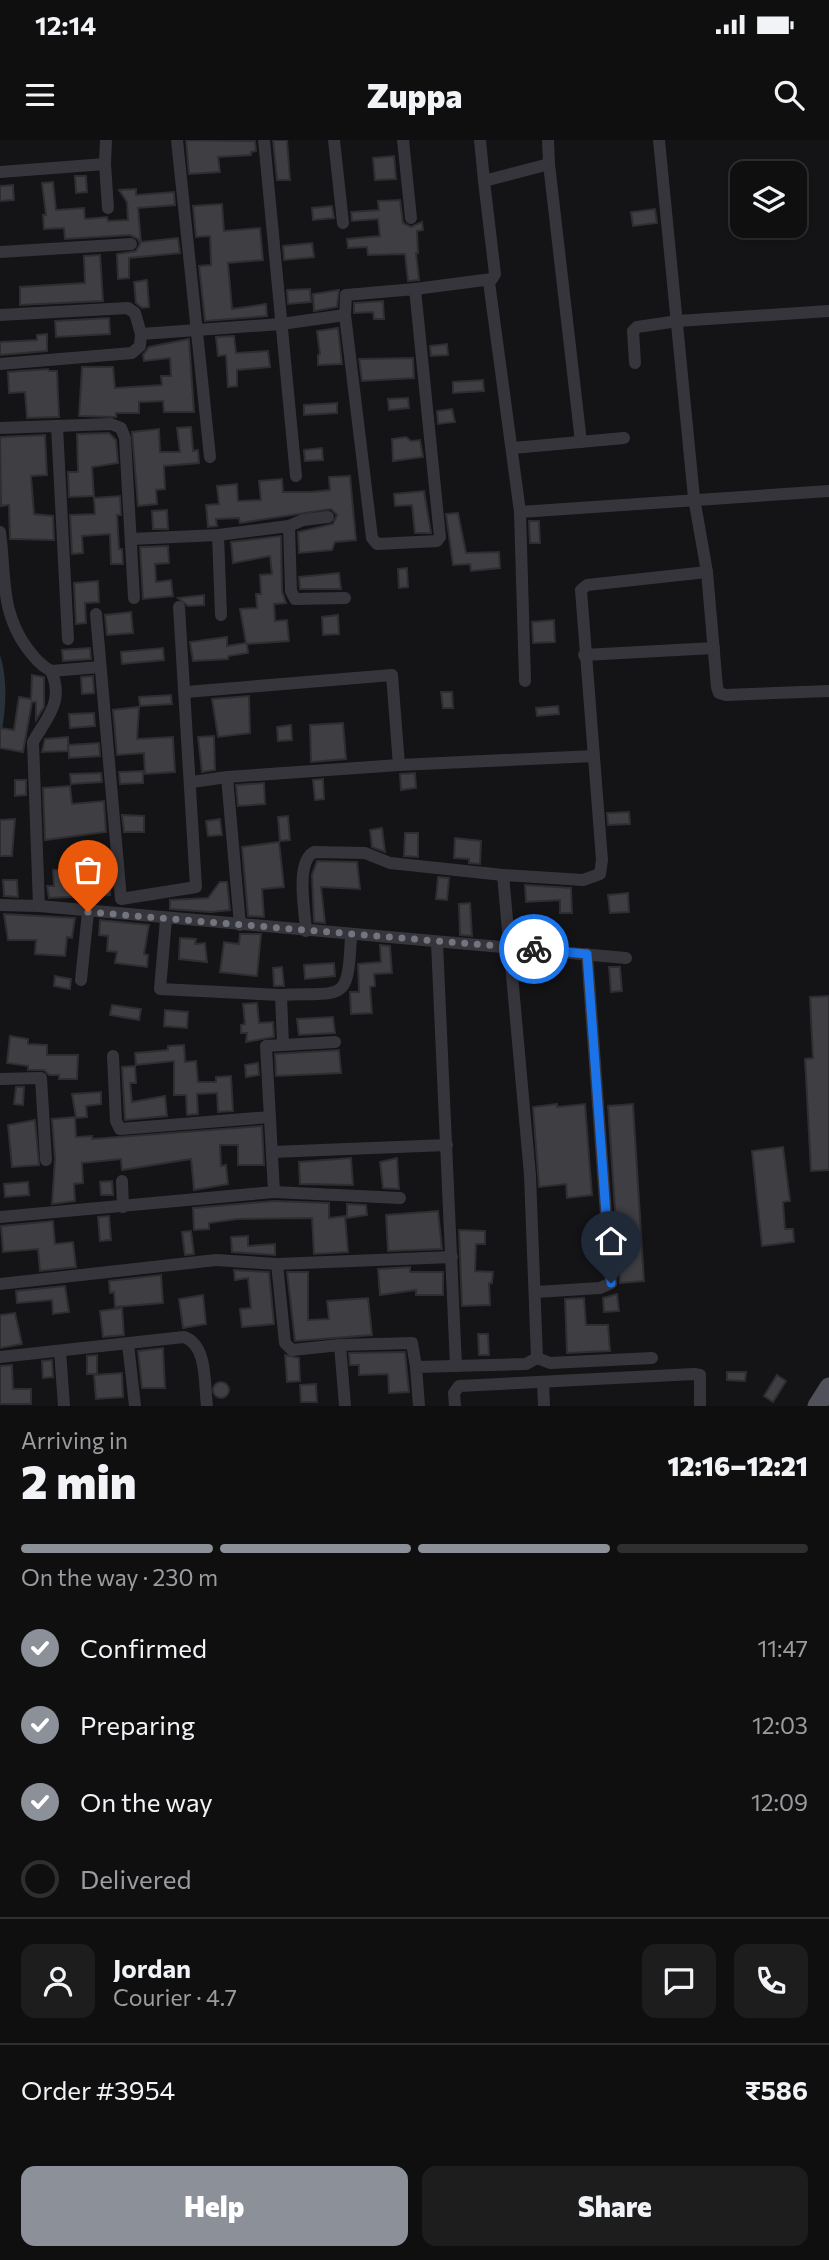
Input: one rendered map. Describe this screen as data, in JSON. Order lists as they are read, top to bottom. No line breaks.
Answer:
{"page":{"status":"12:14","header":"Zuppa","heading":["2 min","Arriving in","12:16–12:21"],"panel":["Jordan","Courier · 4.7","Order #3954","₹586"],"bar":"On the way · 230 m","list":[["Confirmed","11:47"],["Preparing","12:03"],["On the way","12:09"],"Delivered"],"buttons":["Help","Share"]}}
